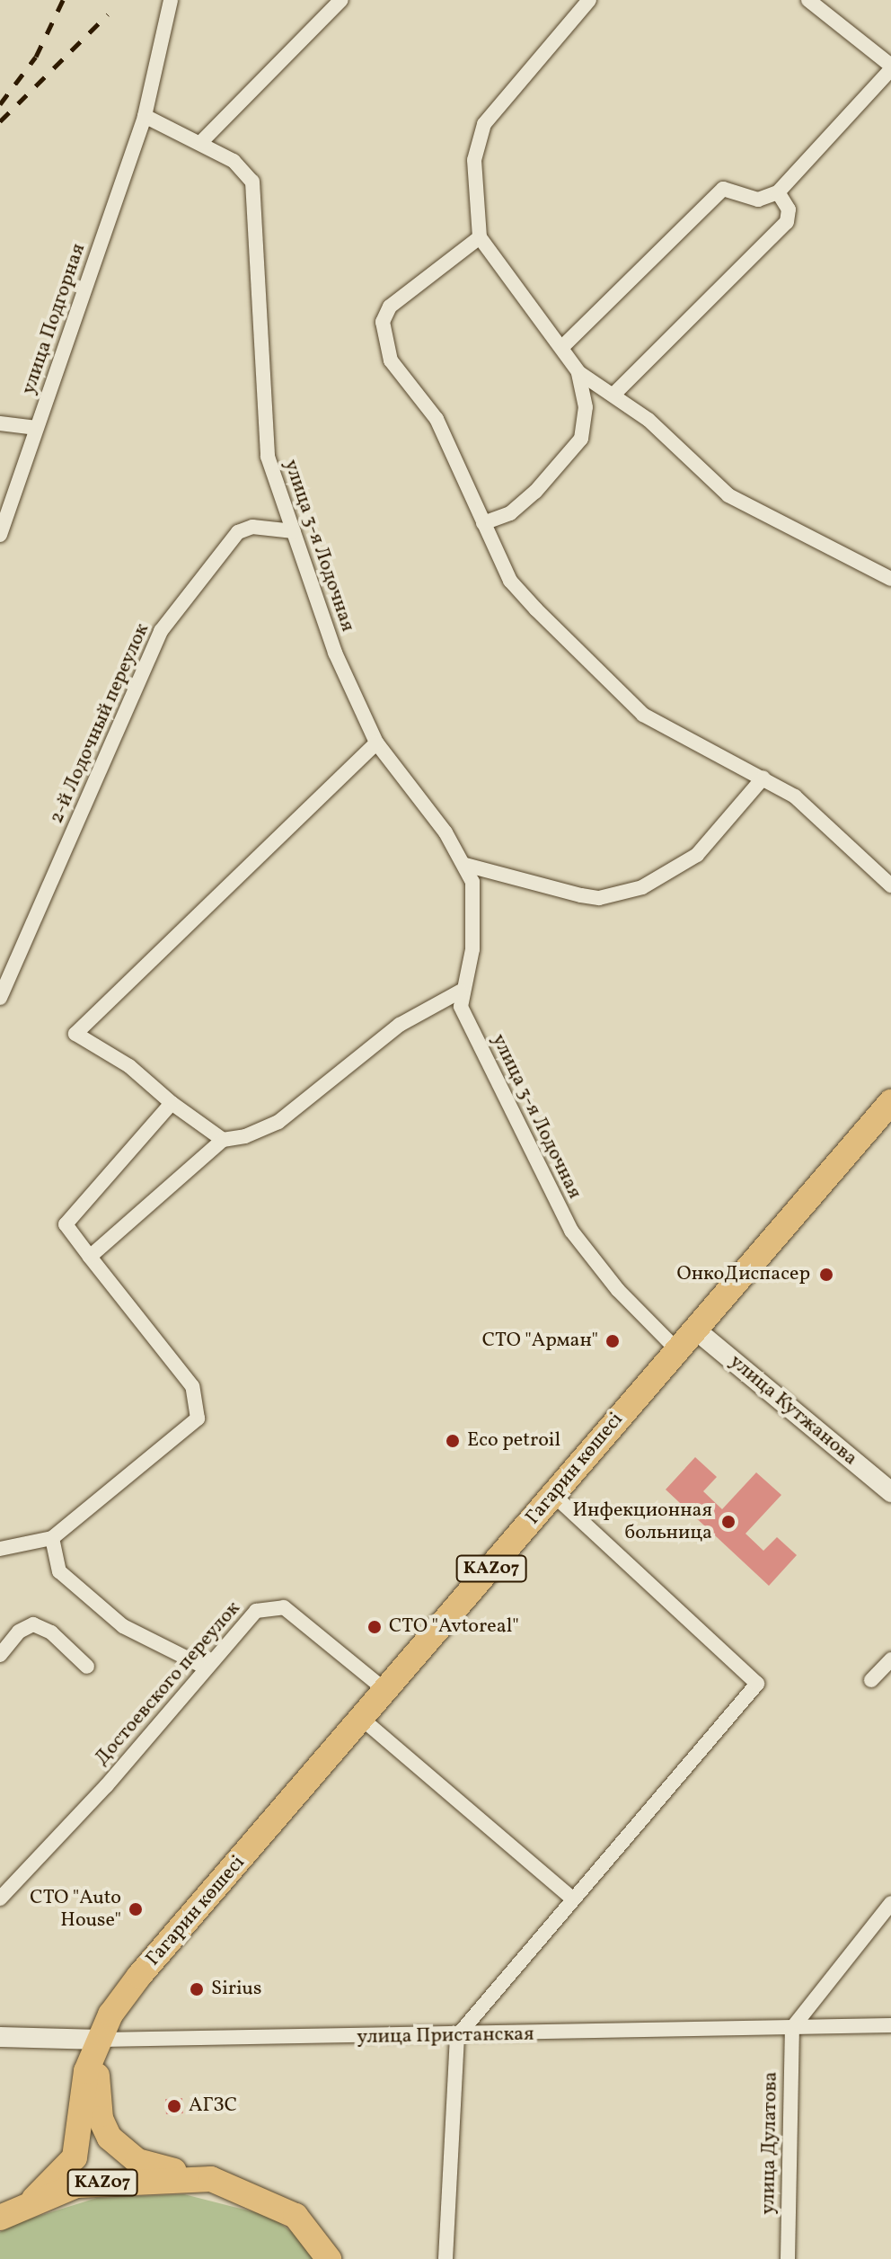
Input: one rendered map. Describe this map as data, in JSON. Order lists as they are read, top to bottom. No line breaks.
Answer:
{"streets":{"highway":["Гагарин көшесі","KAZ07"],"street":["улица Подгорная","улица 3-я Лодочная","2-й Лодочный переулок","улица Кутжанова","Достоевского переулок","улица Пристанская","улица Дулатова"]},"crossings":[["улица Подгорная","улица 3-я Лодочная"],["улица 3-я Лодочная","2-й Лодочный переулок"],["улица 3-я Лодочная","Гагарин көшесі"],["улица Кутжанова","Гагарин көшесі"],["Гагарин көшесі","KAZ07"],["Гагарин көшесі","Достоевского переулок"],["Гагарин көшесі","улица Пристанская"],["KAZ07","улица Пристанская"],["улица Пристанская","улица Дулатова"]],"places":["ОнкоДиспасер","СТО \"Арман\"","Eco petroil","Инфекционная больница","СТО \"Avtoreal\"","СТО \"Auto House\"","Sirius","АГЗС"]}
